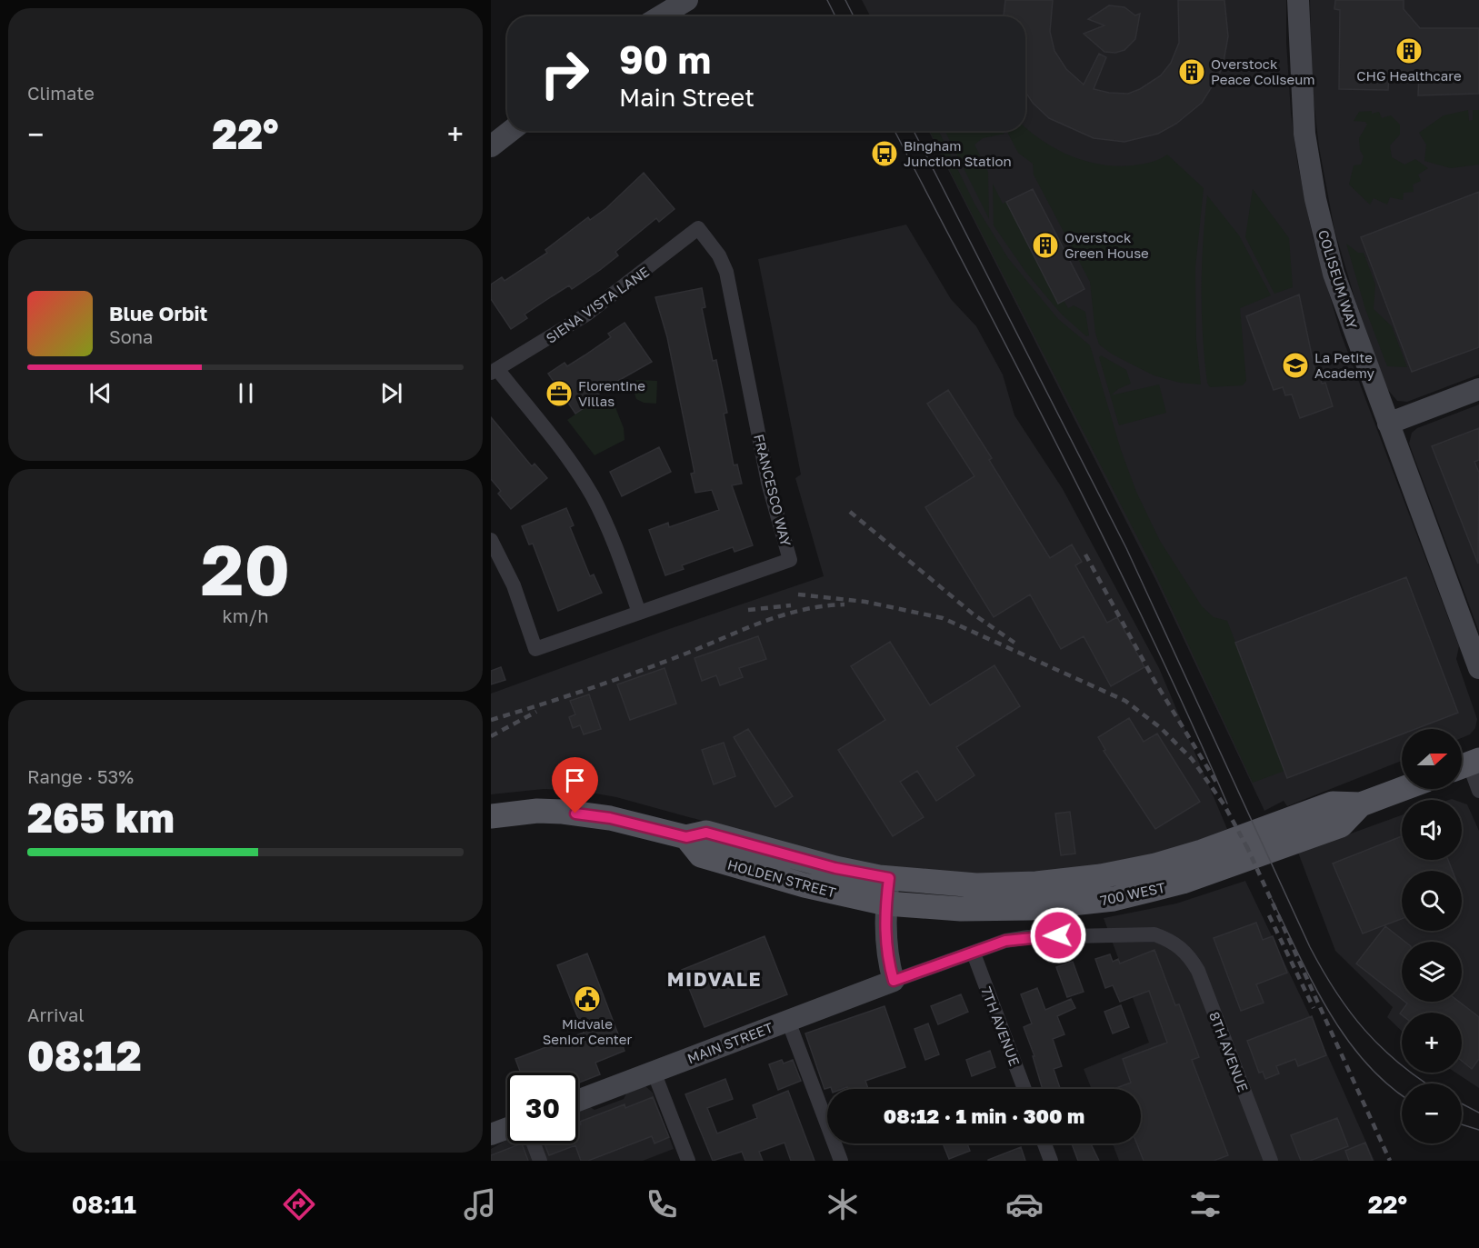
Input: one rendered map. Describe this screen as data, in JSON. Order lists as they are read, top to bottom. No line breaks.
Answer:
{"streets":{"main road":["HOLDEN STREET","700 WEST"],"street":["COLISEUM WAY","SIENA VISTA LANE","FRANCESCO WAY","7TH AVENUE","MAIN STREET","8TH AVENUE"]},"crossings":[["SIENA VISTA LANE","FRANCESCO WAY"],["HOLDEN STREET","700 WEST"],["7TH AVENUE","MAIN STREET"],["MAIN STREET","8TH AVENUE"]],"districts":["MIDVALE"],"places":{"building":["CHG Healthcare","Overstock Peace Coliseum","Overstock Green House"],"bus stop":["Bingham Junction Station"],"school or university":["La Petite Academy"],"office":["Florentine Villas"],"public building":["Midvale Senior Center"]},"north":"right","page":{"tile":["Climate",["20","km/h"],["Range · 53%","265 km"],["Arrival","08:12"]],"turn":["90 m","Main Street"],"heat":["−","22°","+"],"song":["Blue Orbit","Sona"],"map_buttons":["+","−"],"limit":"30","trip":"08:12 · 1 min · 300 m","tabs":["08:11","22°"]}}
